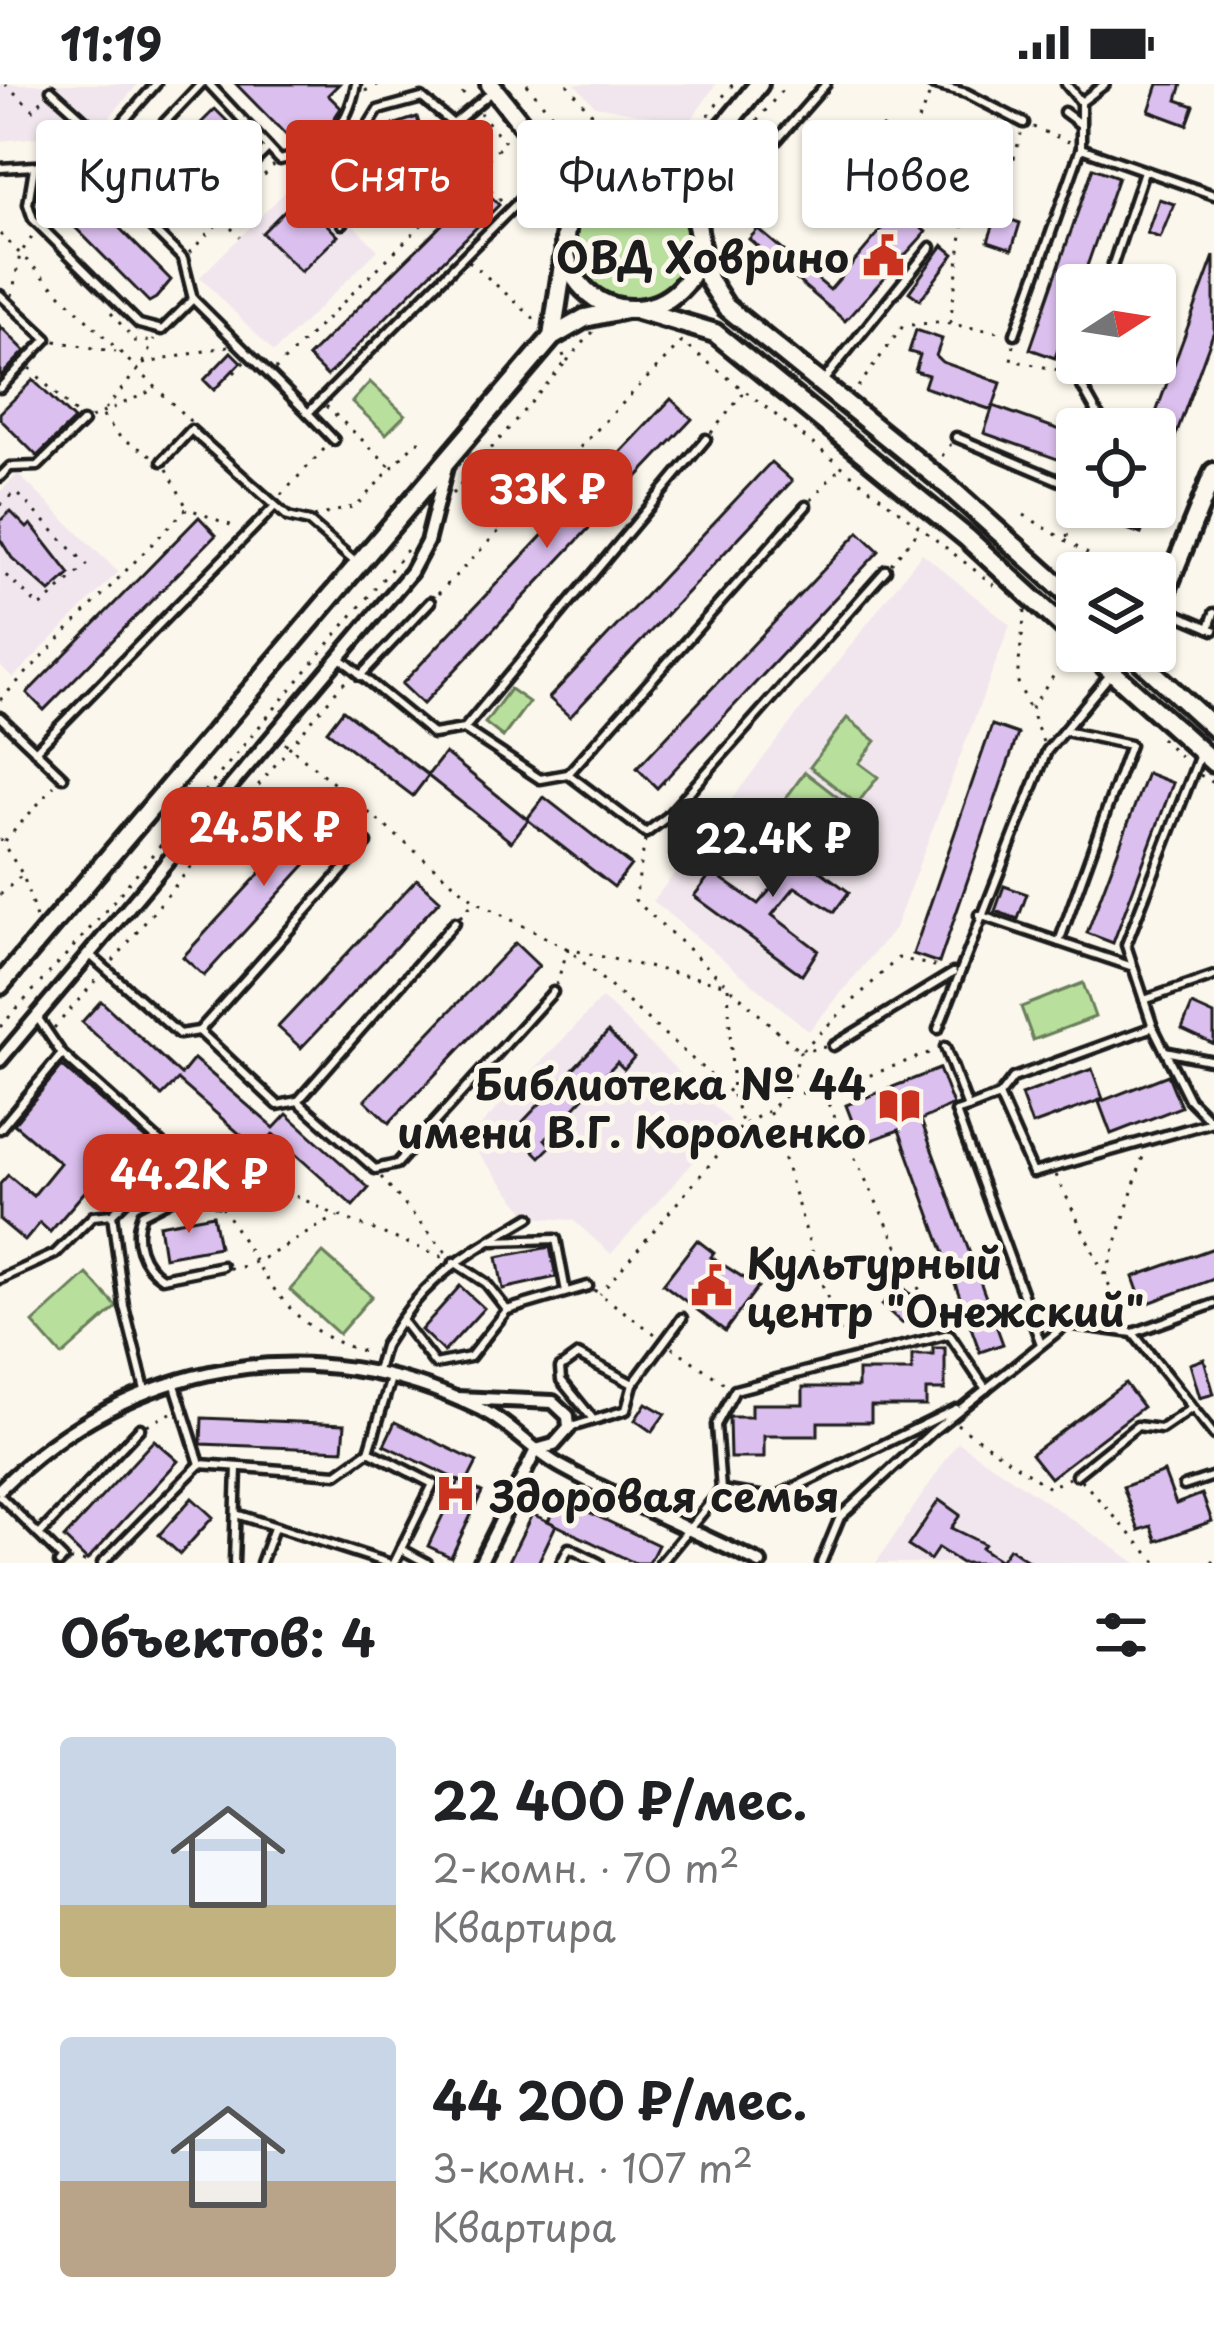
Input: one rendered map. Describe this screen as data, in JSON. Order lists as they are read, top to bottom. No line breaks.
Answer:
{"places":{"public building":["ОВД Ховрино","Культурный центр \"Онежский\""],"library":["Библиотека № 44 имени В.Г. Короленко"],"hospital":["Здоровая семья"]},"north":"right","page":{"status":"11:19","chip":["Купить","Снять","Фильтры","Новое"],"price":["33K ₽","24.5K ₽","22.4K ₽","44.2K ₽"],"heading":"Объектов: 4","list":[{"name":"22 400 ₽/мес.","note":"2-комн. · 70 m² · Квартира"},{"name":"44 200 ₽/мес.","note":"3-комн. · 107 m² · Квартира"}]}}
